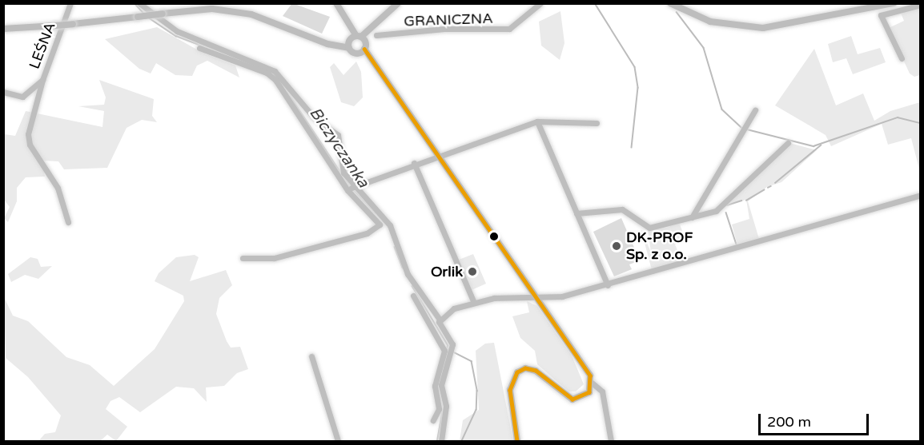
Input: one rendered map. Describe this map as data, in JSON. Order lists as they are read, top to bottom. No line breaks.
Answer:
{"streets":{"street":["GRANICZNA","LEŚNA"]},"water":["Biczyczanka"],"places":["DK-PROF Sp. z o.o.","Orlik"],"scale_bar":"200 m"}
